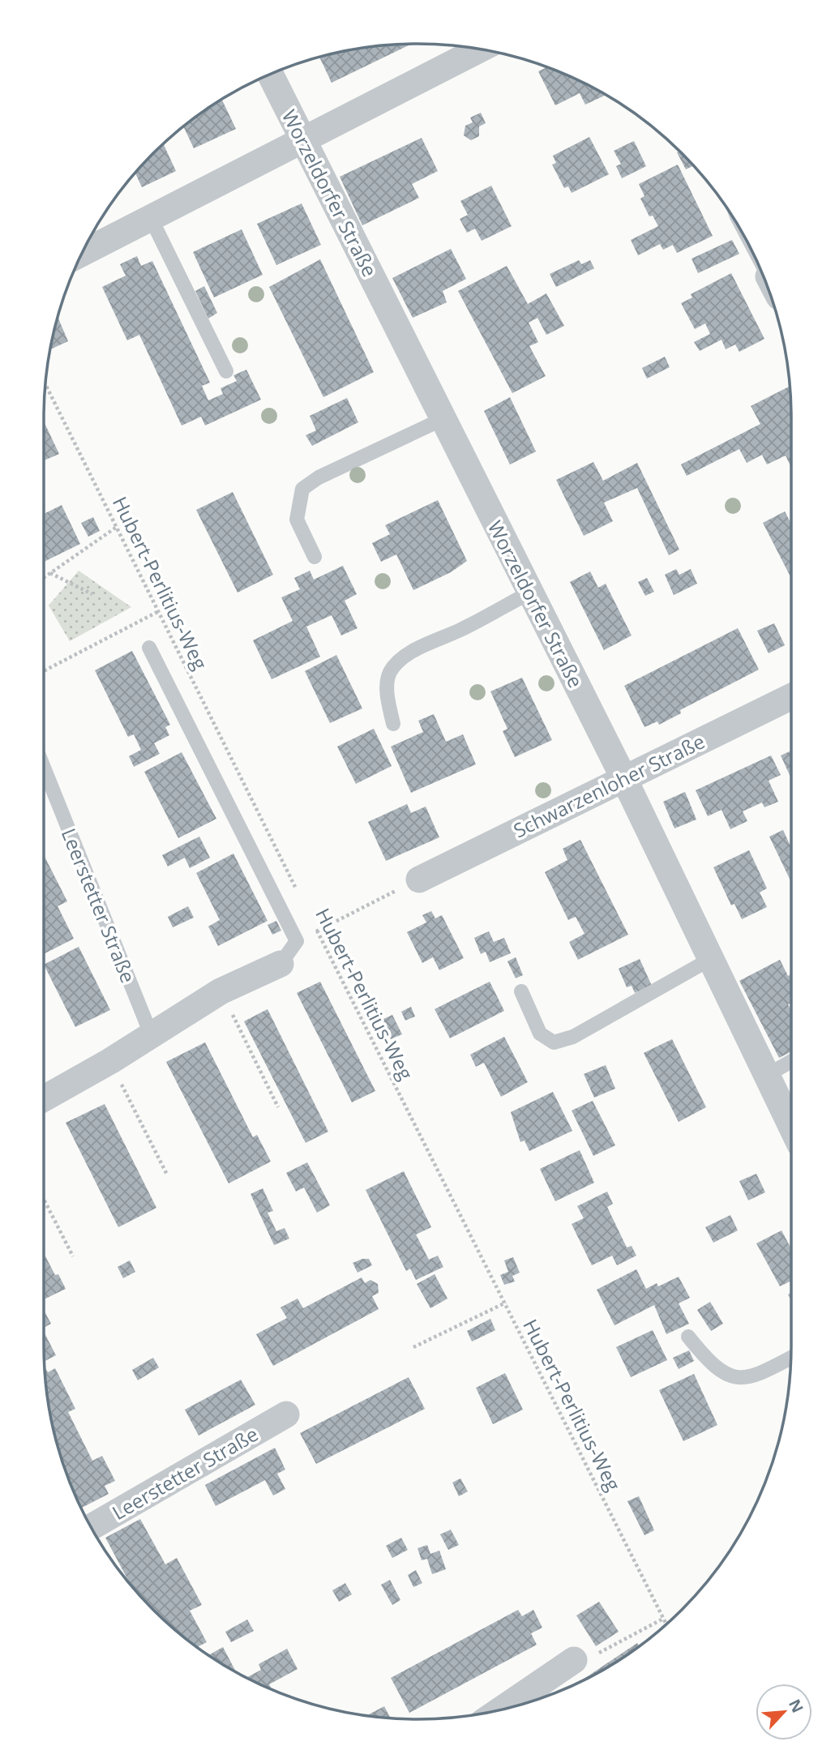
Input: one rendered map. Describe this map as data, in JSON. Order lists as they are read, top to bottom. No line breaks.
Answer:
{"streets":{"street":["Worzeldorfer Straße","Schwarzenloher Straße","Leerstetter Straße"],"path":["Hubert-Perlitius-Weg"]},"crossings":[["Worzeldorfer Straße","Schwarzenloher Straße"]],"north":"top right"}
